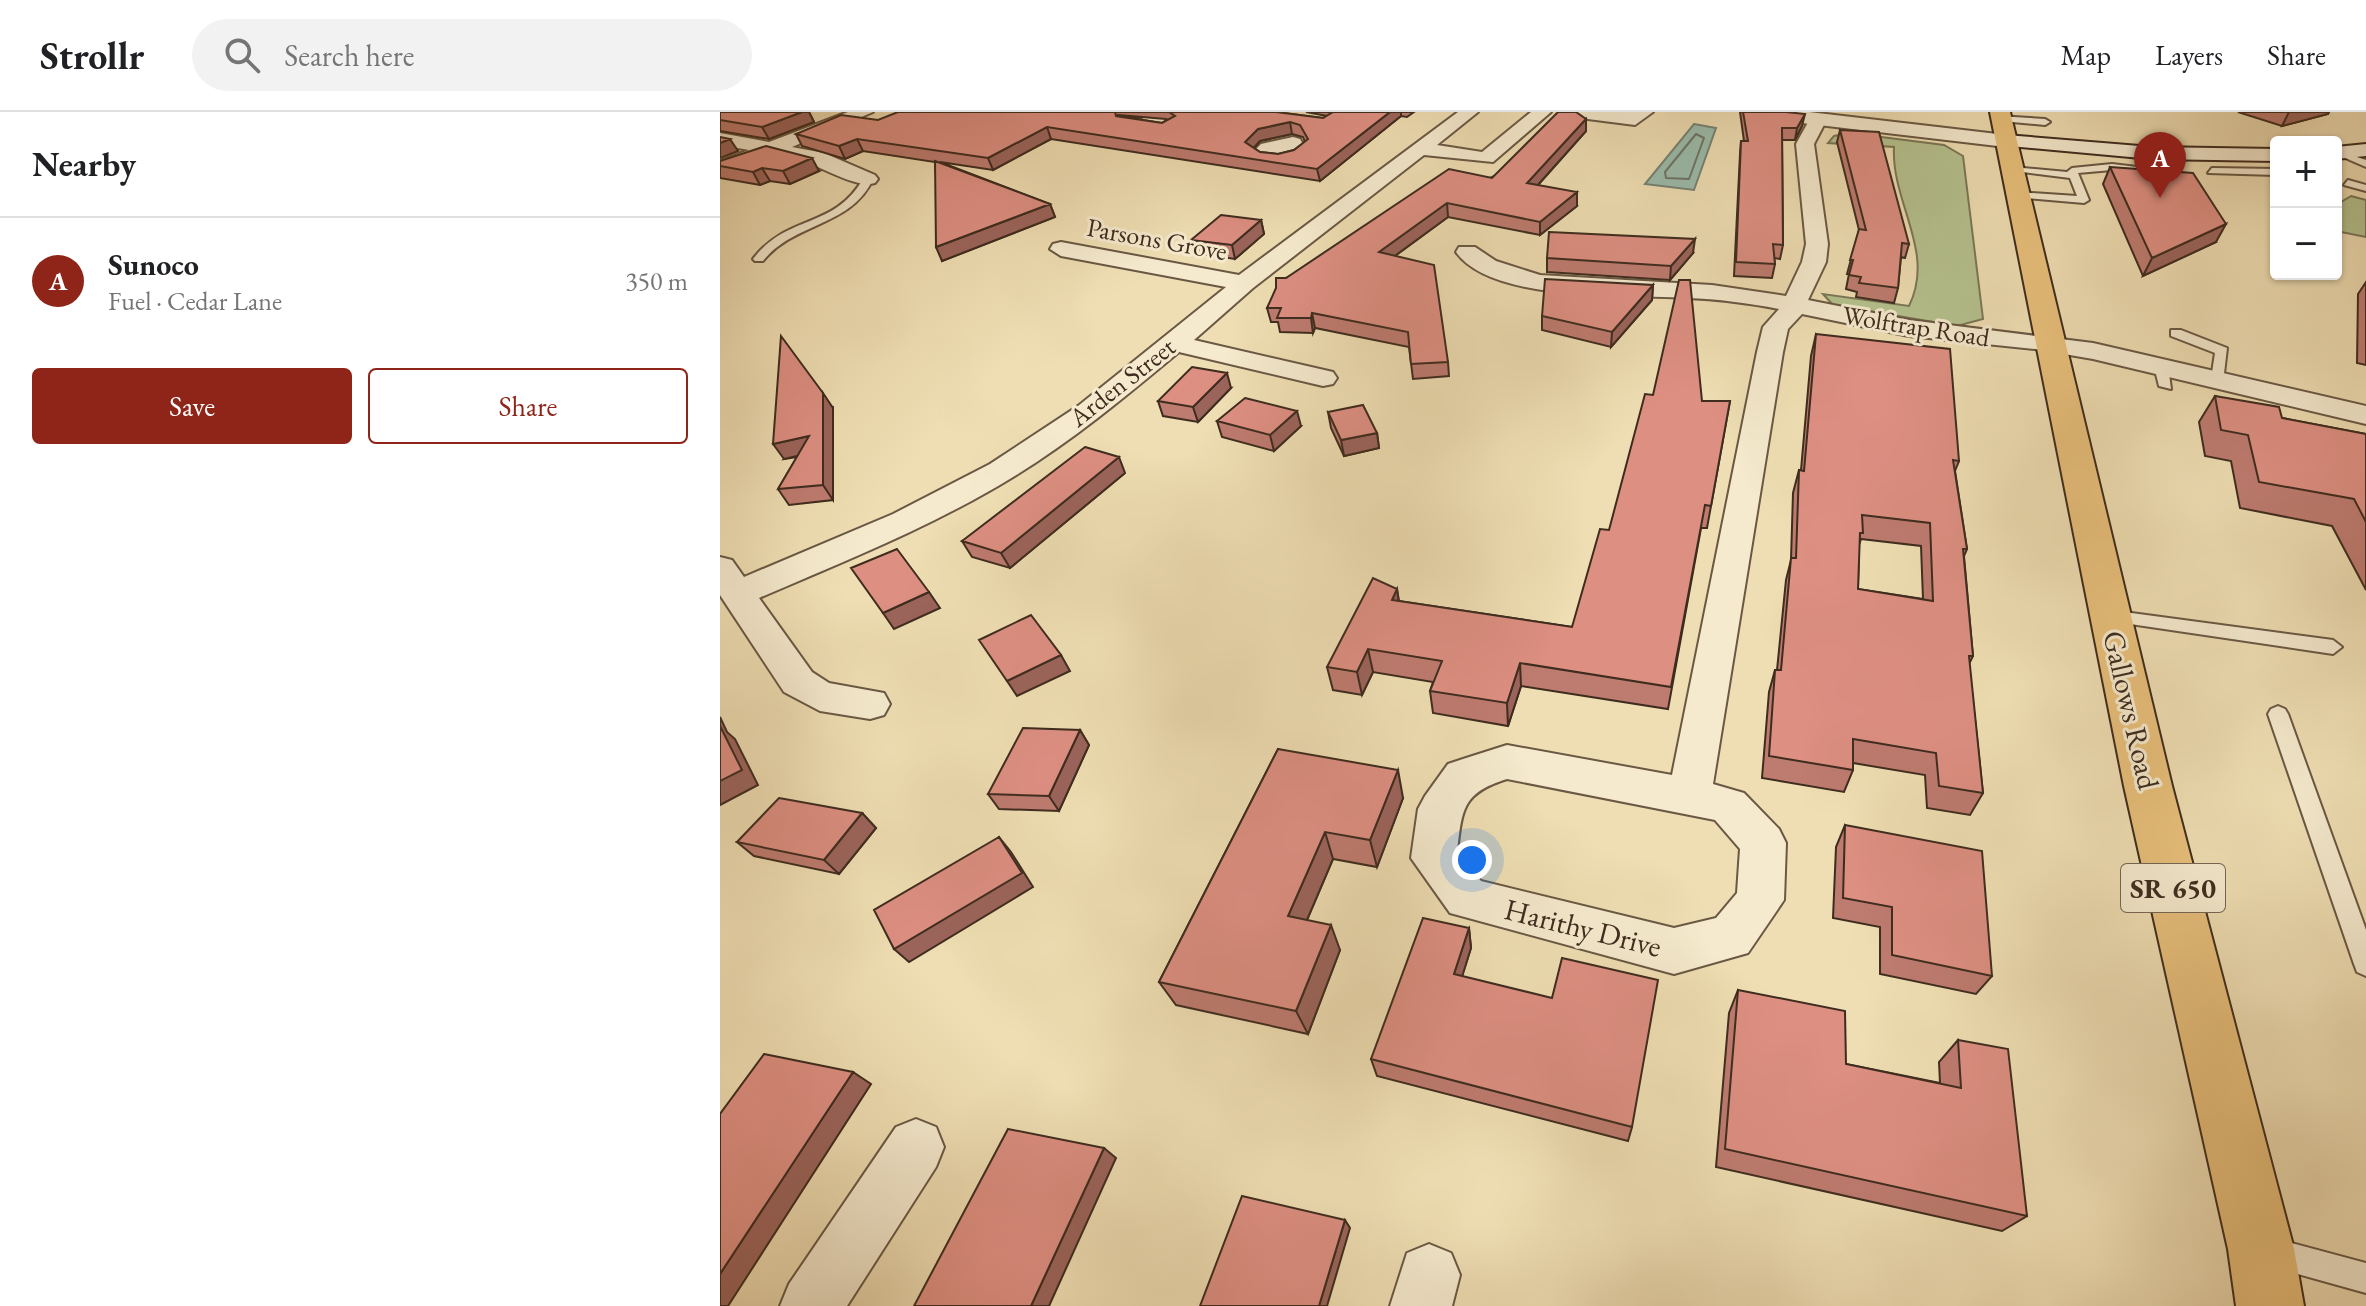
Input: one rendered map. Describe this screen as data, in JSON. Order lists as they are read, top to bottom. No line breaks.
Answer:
{"streets":{"main road":["Gallows Road","SR 650"],"street":["Parsons Grove","Wolftrap Road","Arden Street","Harithy Drive"]},"crossings":[["Parsons Grove","Arden Street"],["Wolftrap Road","Gallows Road"]],"page":{"header":"Strollr","search":"Search here","nav":["Map","Layers","Share"],"heading":"Nearby","pins":"A","map_buttons":["+","−"],"list":[{"mark":"A","name":"Sunoco","note":"Fuel · Cedar Lane","value":"350 m"}],"buttons":["Save","Share"]}}
